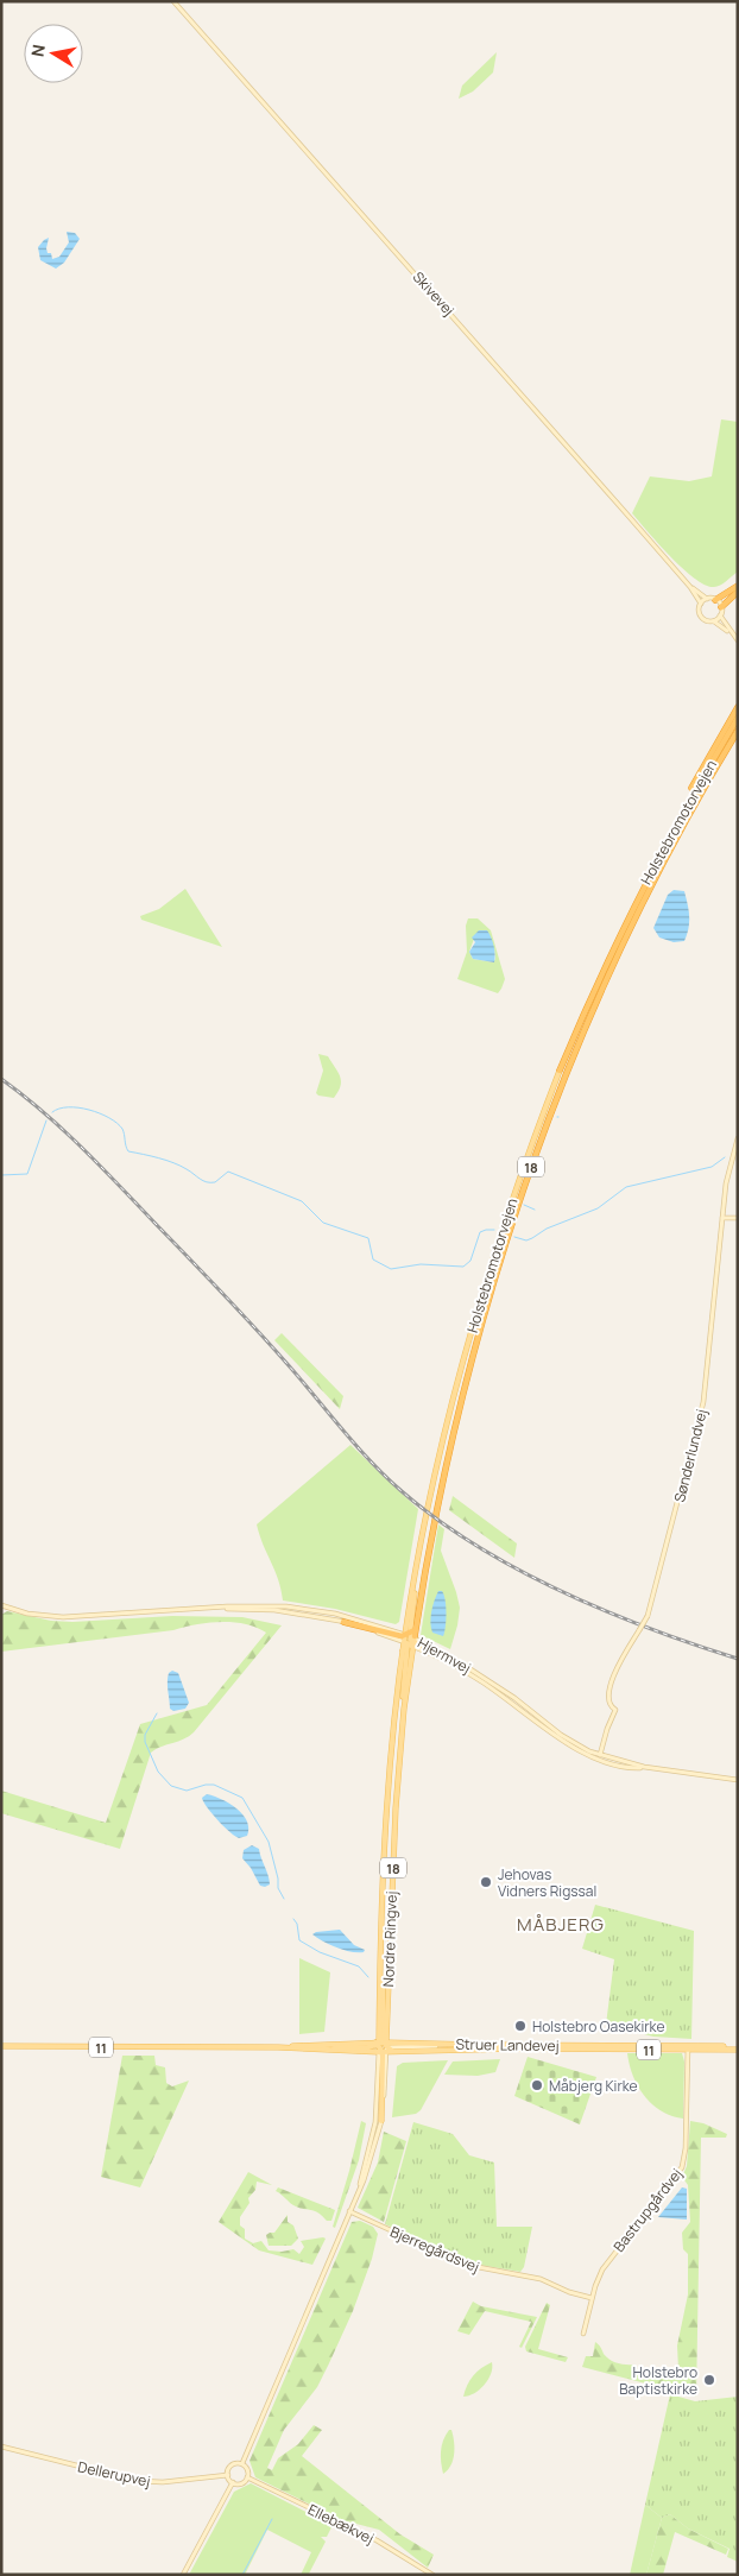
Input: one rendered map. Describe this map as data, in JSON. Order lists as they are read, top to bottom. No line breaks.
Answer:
{"streets":{"highway":["Holstebromotorvejen","18"],"main road":["Nordre Ringvej","Struer Landevej","11"],"street":["Skivevej","Sønderlundvej","Hjermvej","Bastrupgårdvej","Bjerregårdsvej","Dellerupvej","Ellebækvej"]},"crossings":[["Holstebromotorvejen","Hjermvej"],["Holstebromotorvejen","Nordre Ringvej"],["Sønderlundvej","Hjermvej"],["Hjermvej","Nordre Ringvej"],["Nordre Ringvej","Struer Landevej"],["Nordre Ringvej","Bjerregårdsvej"],["Nordre Ringvej","Dellerupvej"],["Nordre Ringvej","Ellebækvej"],["Struer Landevej","Bastrupgårdvej"],["Bastrupgårdvej","Bjerregårdsvej"],["Dellerupvej","Ellebækvej"]],"districts":["MÅBJERG"],"places":["Jehovas Vidners Rigssal","Holstebro Oasekirke","Måbjerg Kirke","Holstebro Baptistkirke"],"north":"left"}
